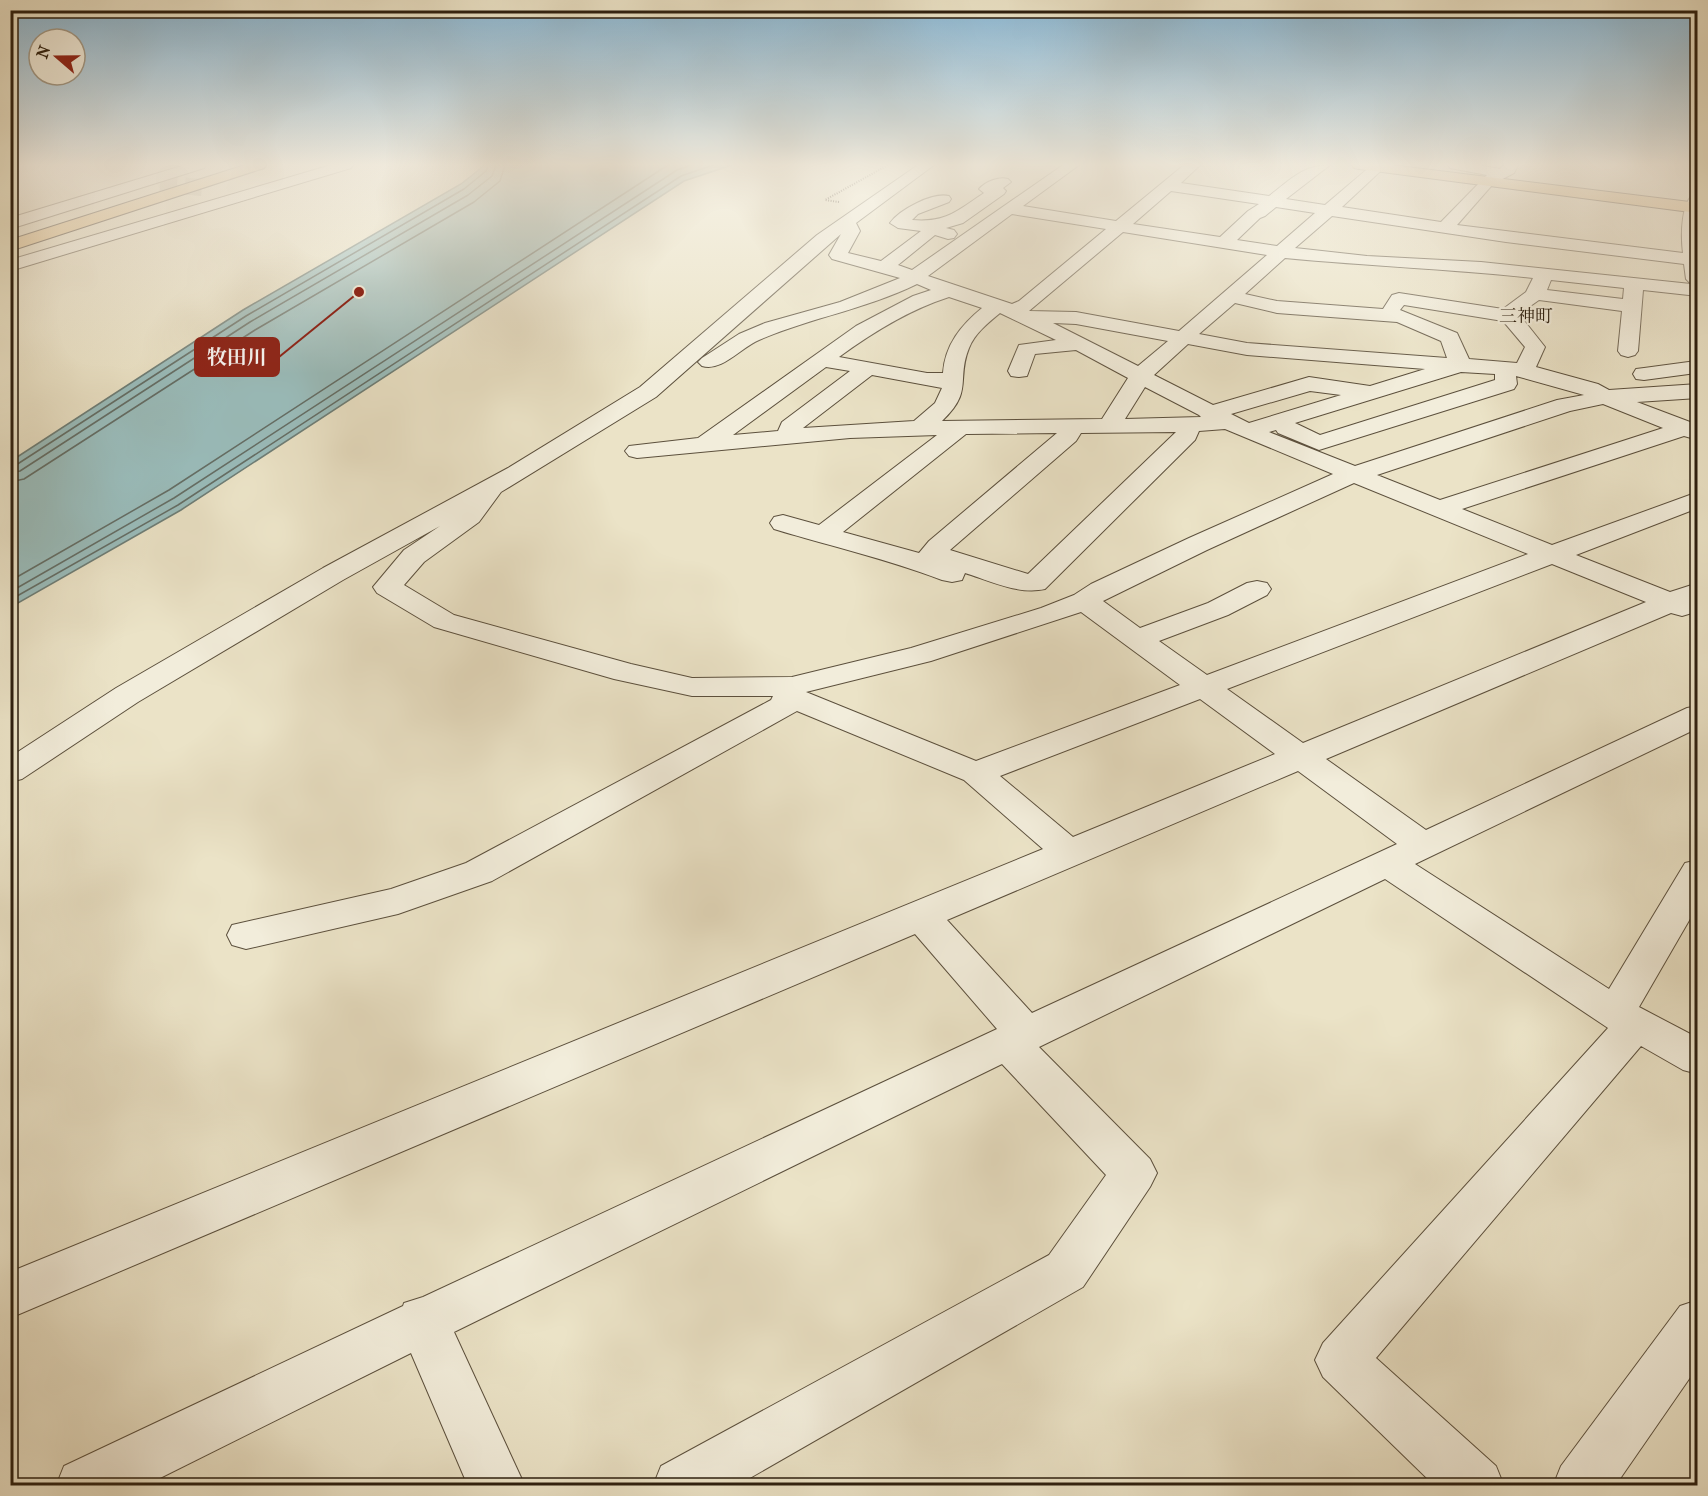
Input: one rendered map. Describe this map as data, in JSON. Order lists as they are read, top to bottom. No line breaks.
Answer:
{"districts":["三神町"],"places":["牧田川"],"north":"left"}
